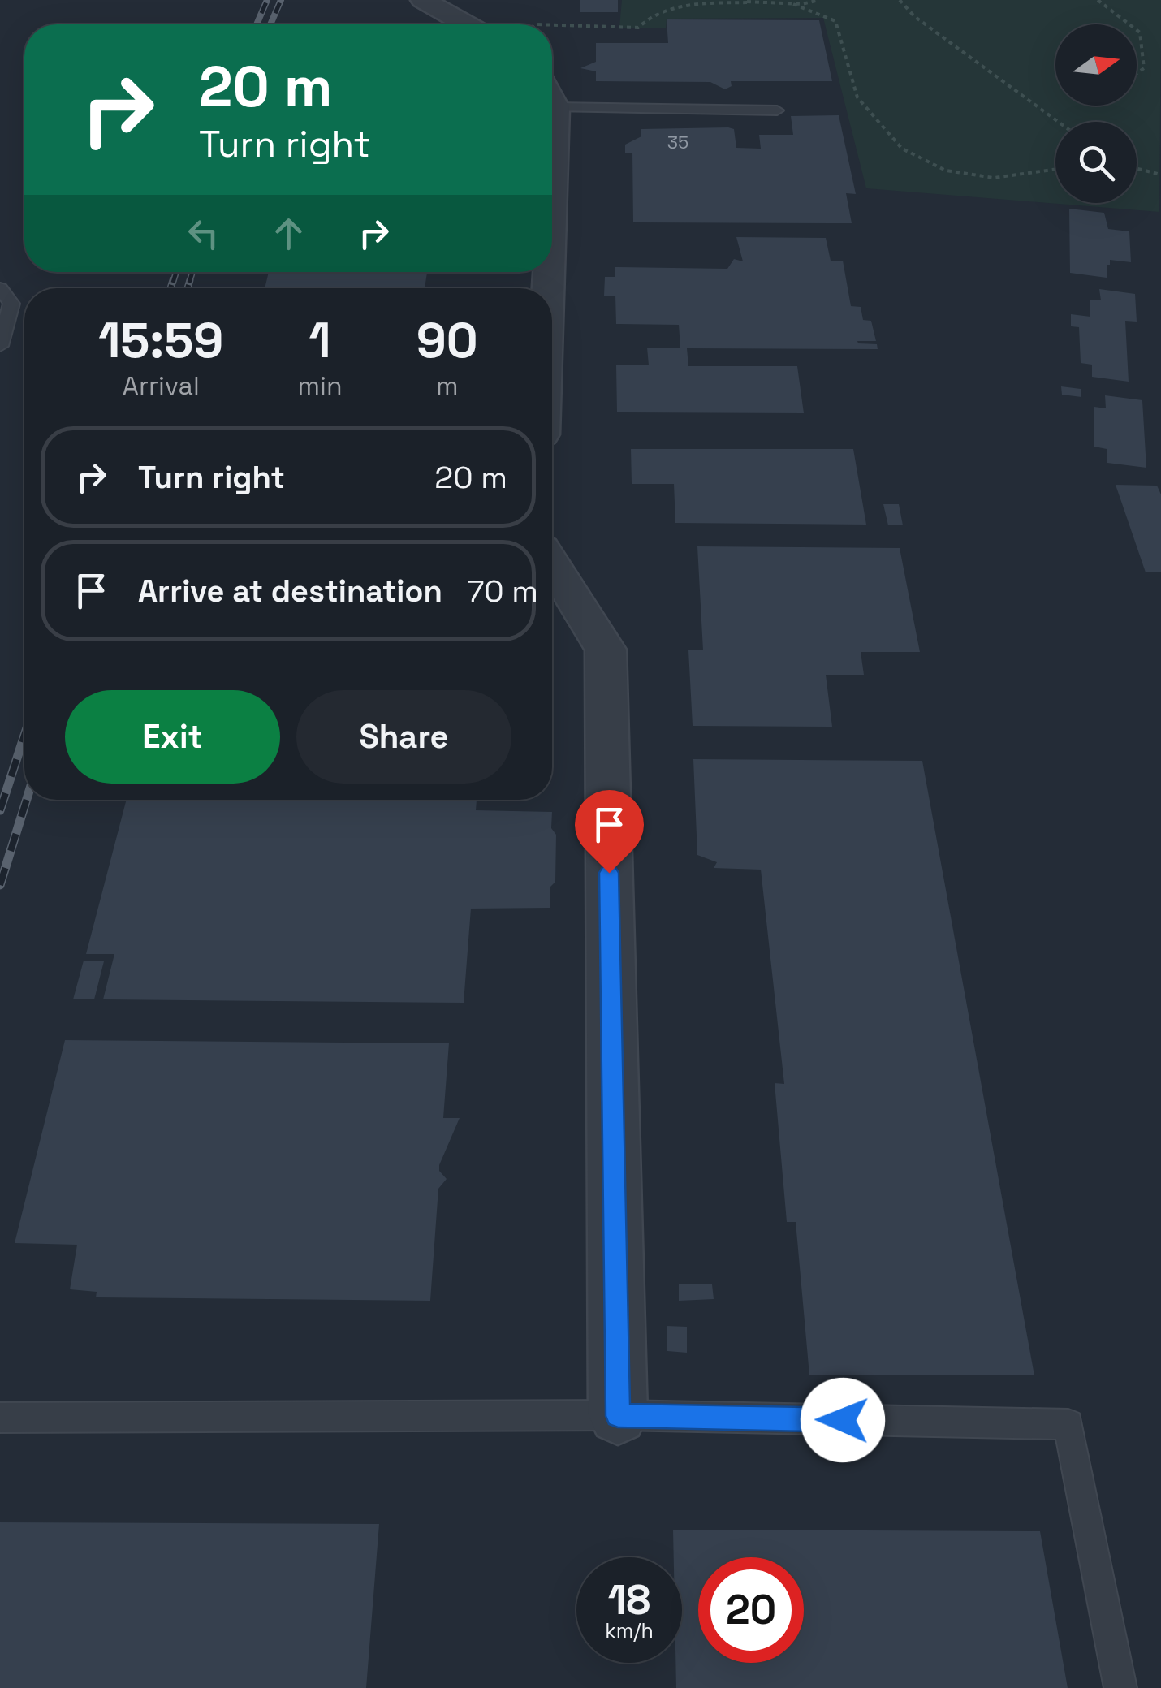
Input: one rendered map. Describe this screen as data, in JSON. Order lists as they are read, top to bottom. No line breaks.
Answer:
{"house_numbers":["35"],"north":"right","page":{"turn":["20 m","Turn right"],"eta":["15:59","Arrival","1","min","90","m"],"list":[{"name":"Turn right","value":"20 m"},{"name":"Arrive at destination","value":"70 m"}],"buttons":["Exit","Share"],"speed":"18 km/h","limit":"20"}}
